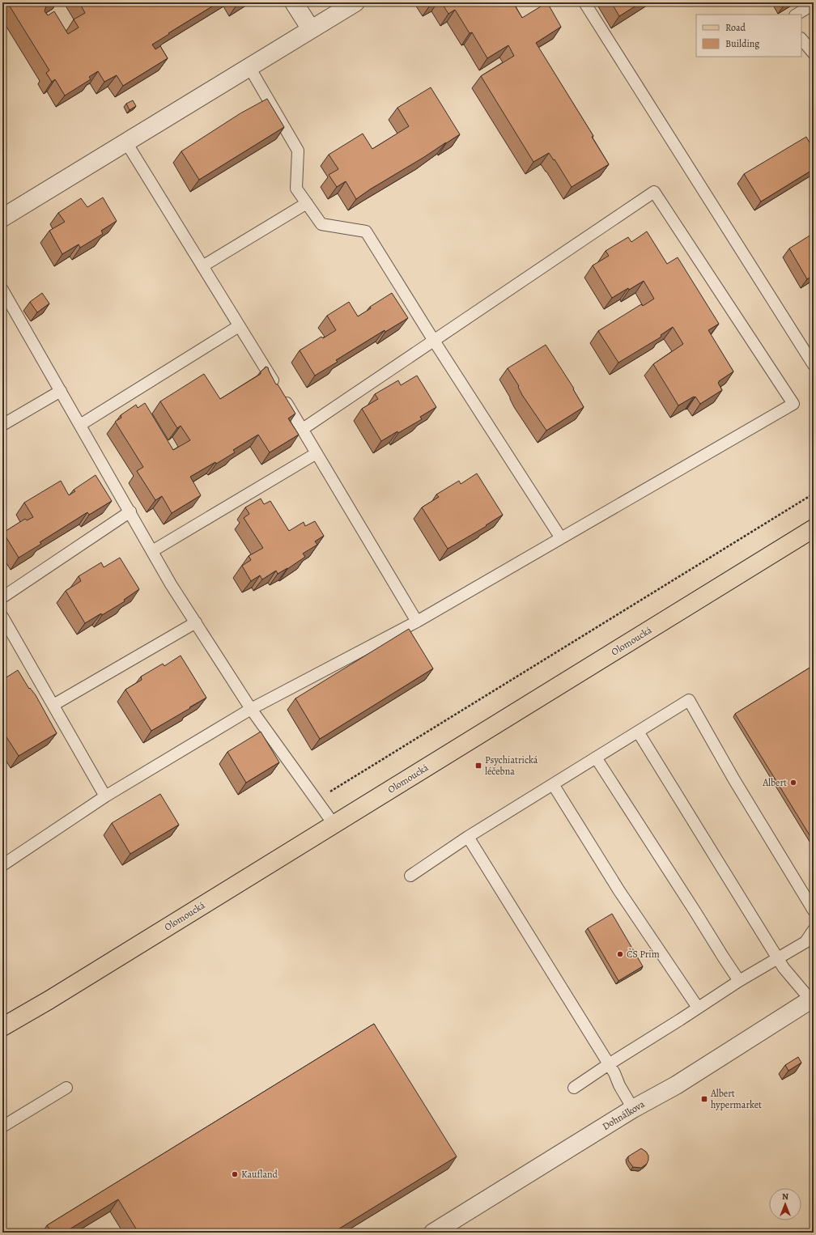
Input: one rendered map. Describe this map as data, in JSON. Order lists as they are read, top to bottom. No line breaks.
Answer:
{"streets":{"main road":["Olomoucká"],"street":["Dohnálkova"]},"places":{"transit":["Psychiatrická léčebna","Albert hypermarket"],"other":["Albert","ČS Prim","Kaufland"]},"legend":["Road","Building"],"north":"top"}
